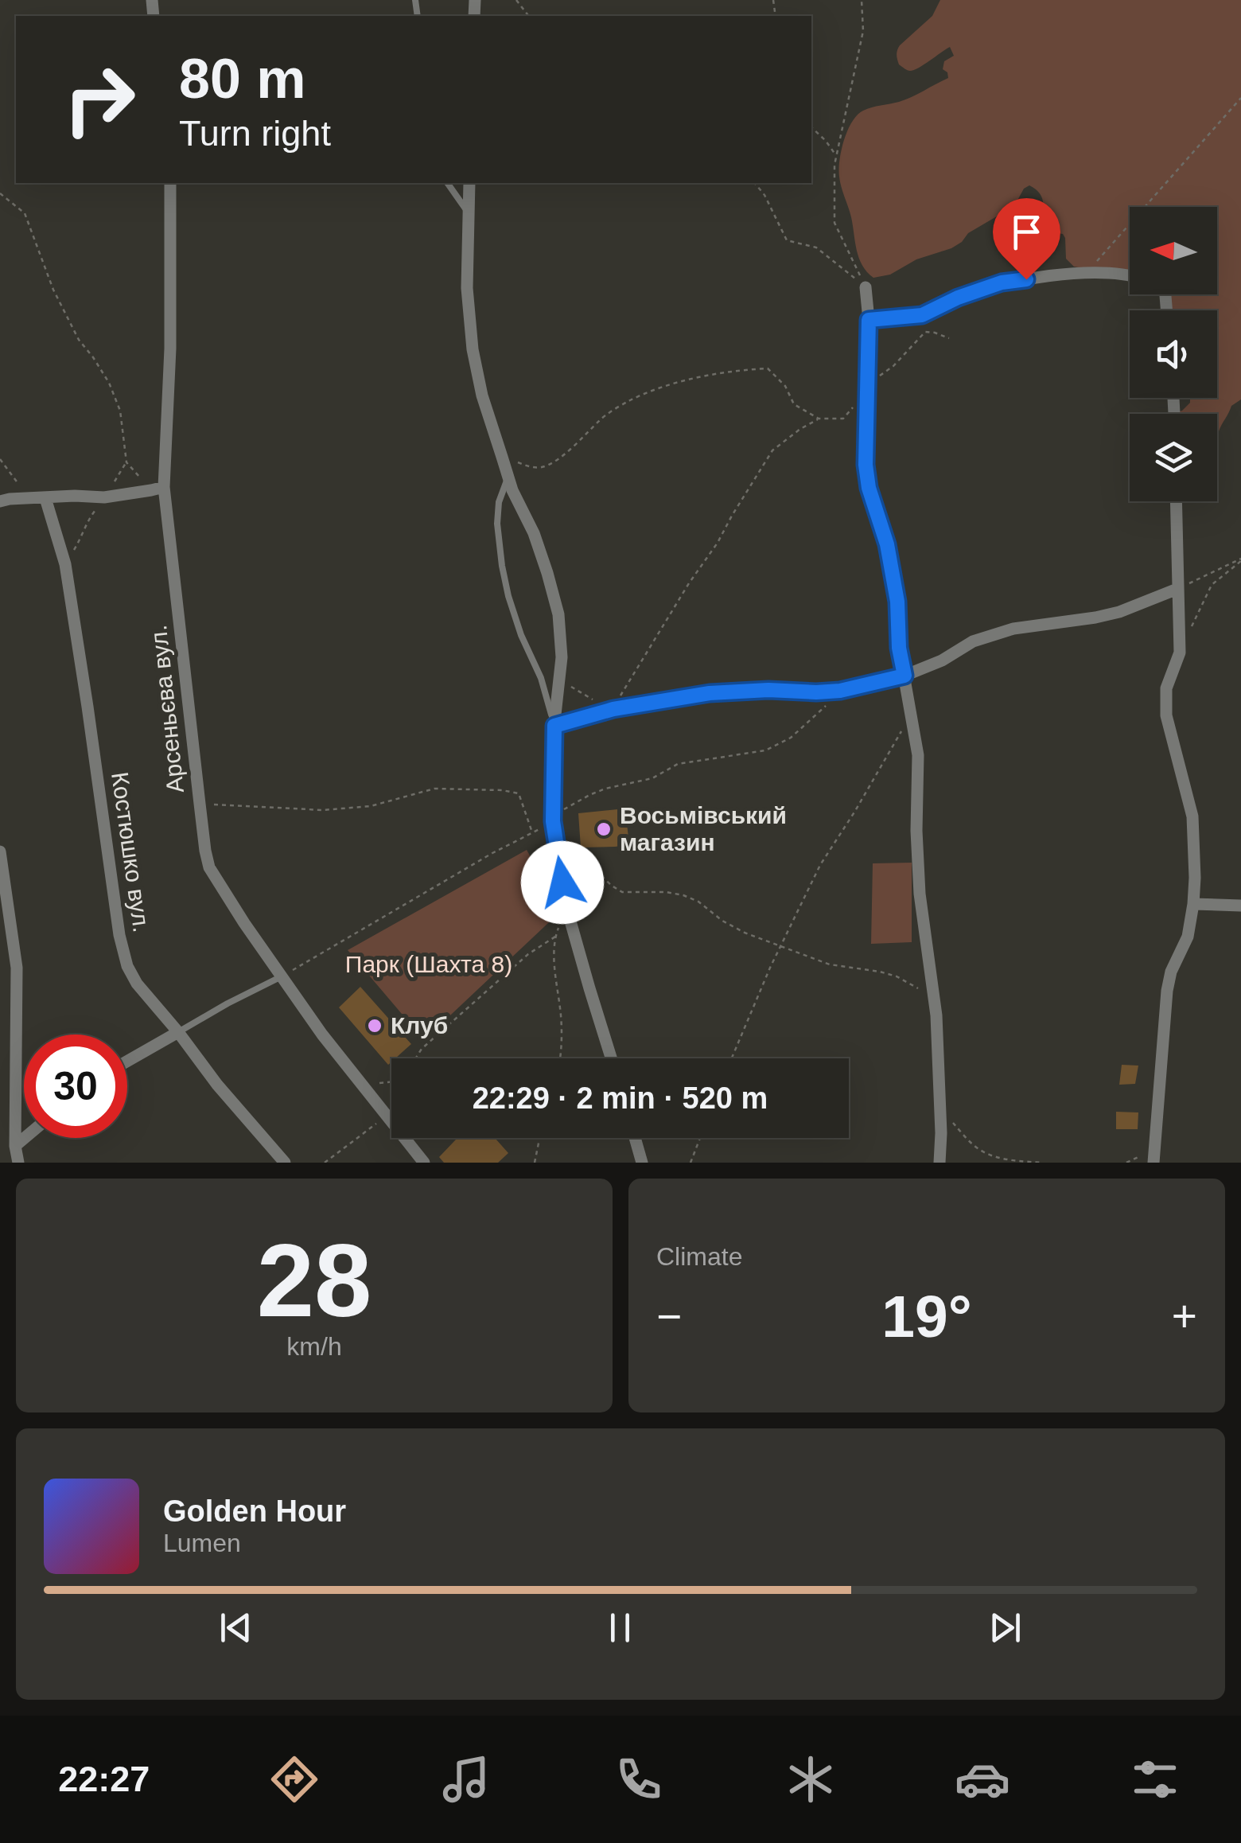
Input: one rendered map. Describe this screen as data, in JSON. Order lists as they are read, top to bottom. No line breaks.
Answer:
{"streets":{"street":["Арсеньєва вул.","Костюшко вул."]},"parks":["Парк (Шахта 8)"],"places":["Восьмівський магазин","Клуб"],"north":"left","page":{"turn":["80 m","Turn right"],"limit":"30","trip":"22:29 · 2 min · 520 m","tile":[["28","km/h"],"Climate"],"heat":["−","19°","+"],"song":["Golden Hour","Lumen"],"tabs":"22:27"}}
